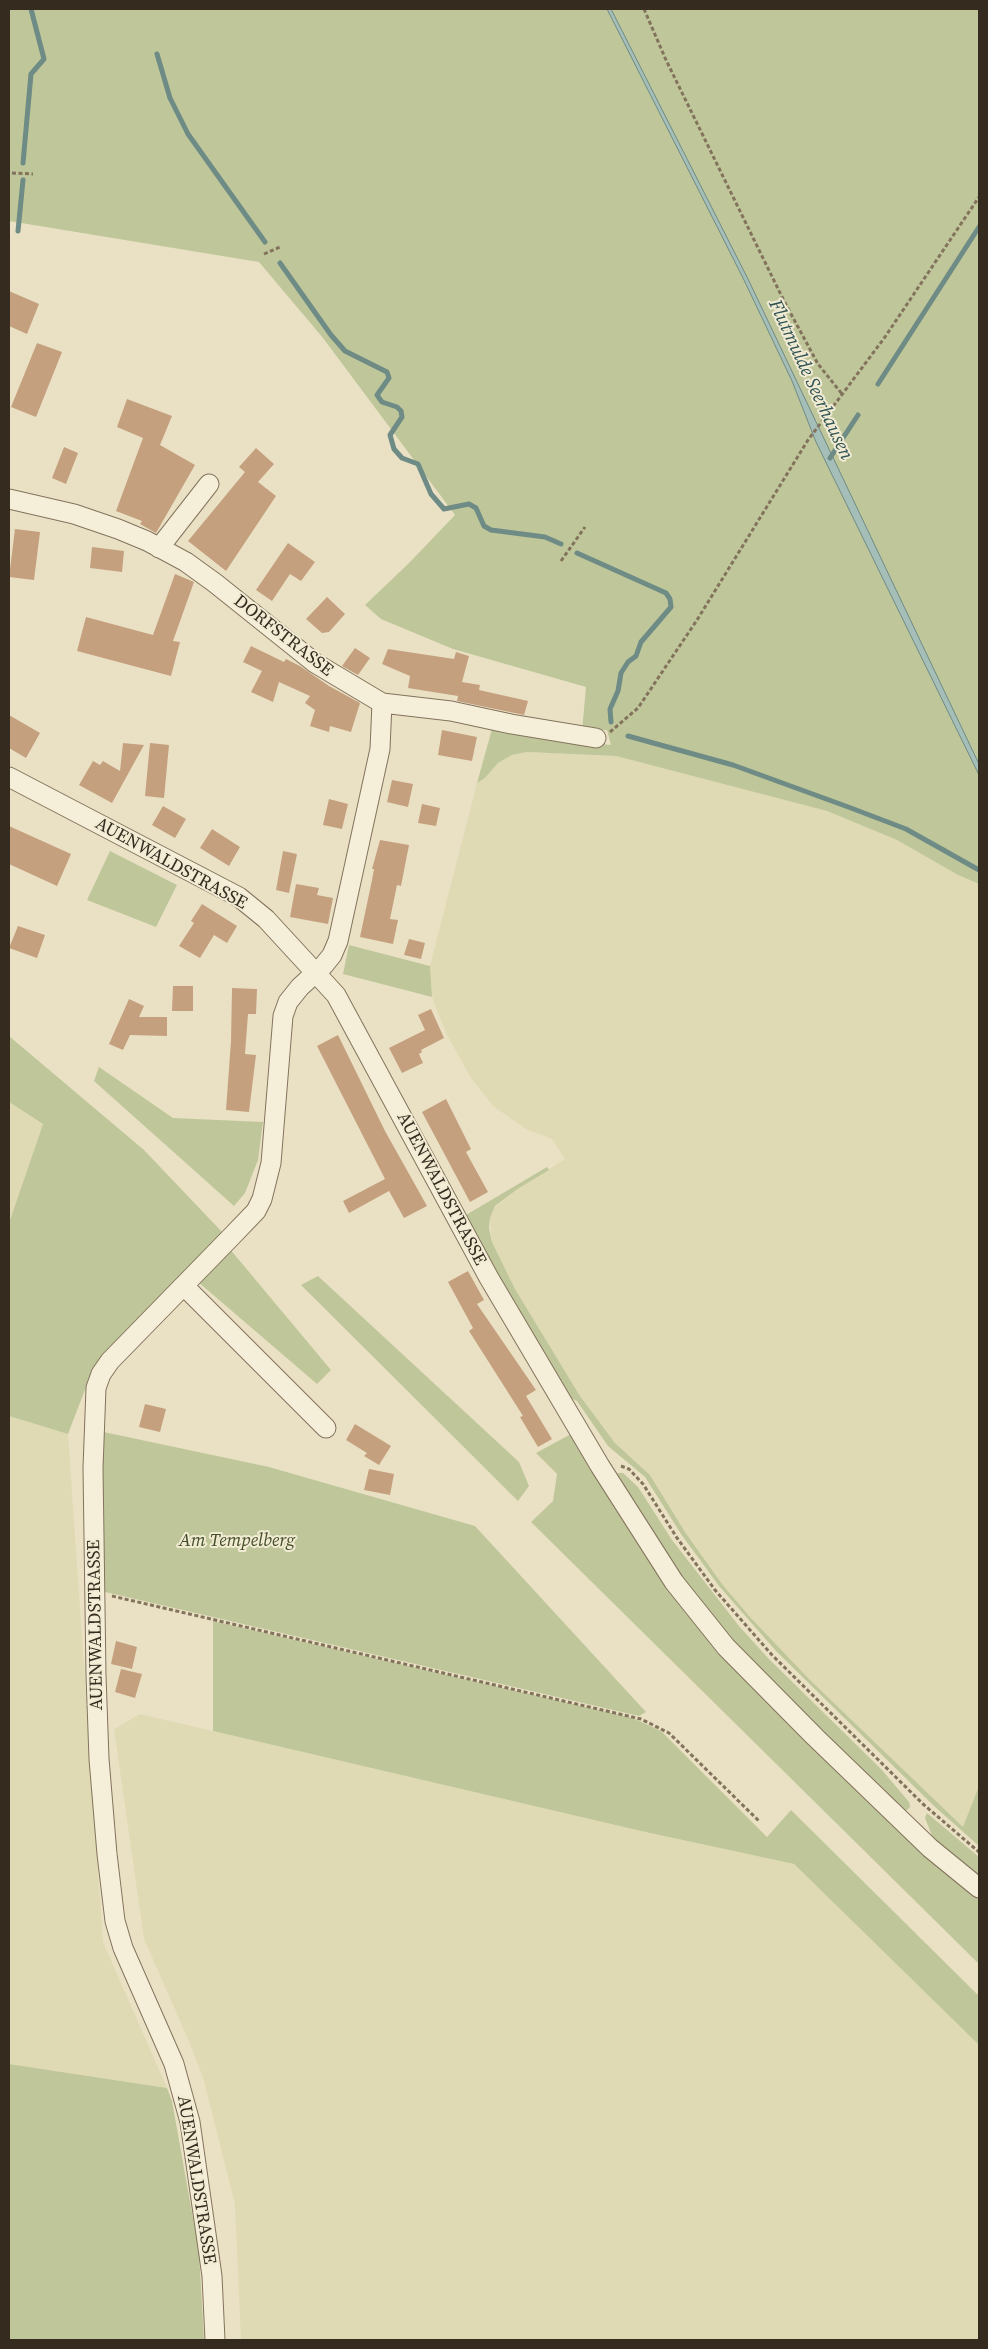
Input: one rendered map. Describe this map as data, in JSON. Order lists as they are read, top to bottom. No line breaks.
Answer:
{"streets":{"street":["DORFSTRASSE","AUENWALDSTRASSE"]},"water":["Flutmulde Seerhausen"],"parks":["Am Tempelberg"]}
